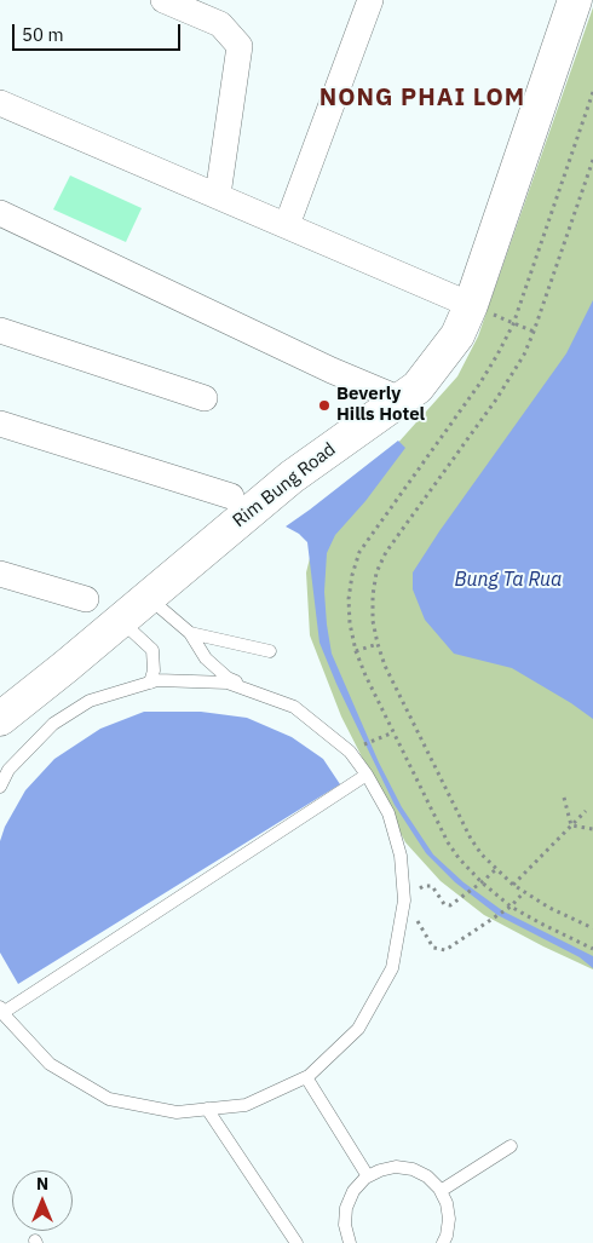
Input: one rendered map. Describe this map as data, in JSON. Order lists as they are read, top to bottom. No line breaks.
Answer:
{"streets":{"main road":["Rim Bung Road"]},"districts":["NONG PHAI LOM"],"water":["Bung Ta Rua"],"places":["Beverly Hills Hotel"],"scale_bar":"50 m","north":"top"}
